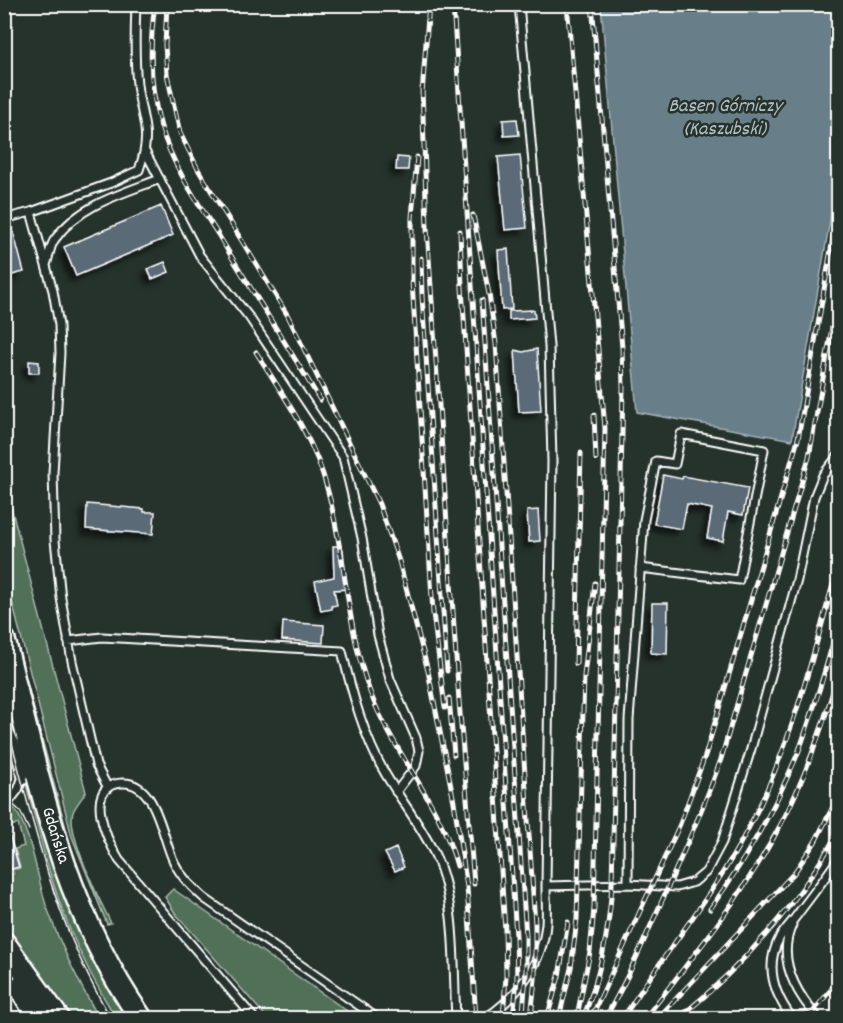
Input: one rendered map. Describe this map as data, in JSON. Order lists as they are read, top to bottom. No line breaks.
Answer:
{"streets":{"main road":["Gdańska"]},"water":["Basen Górniczy (Kaszubski)"]}
